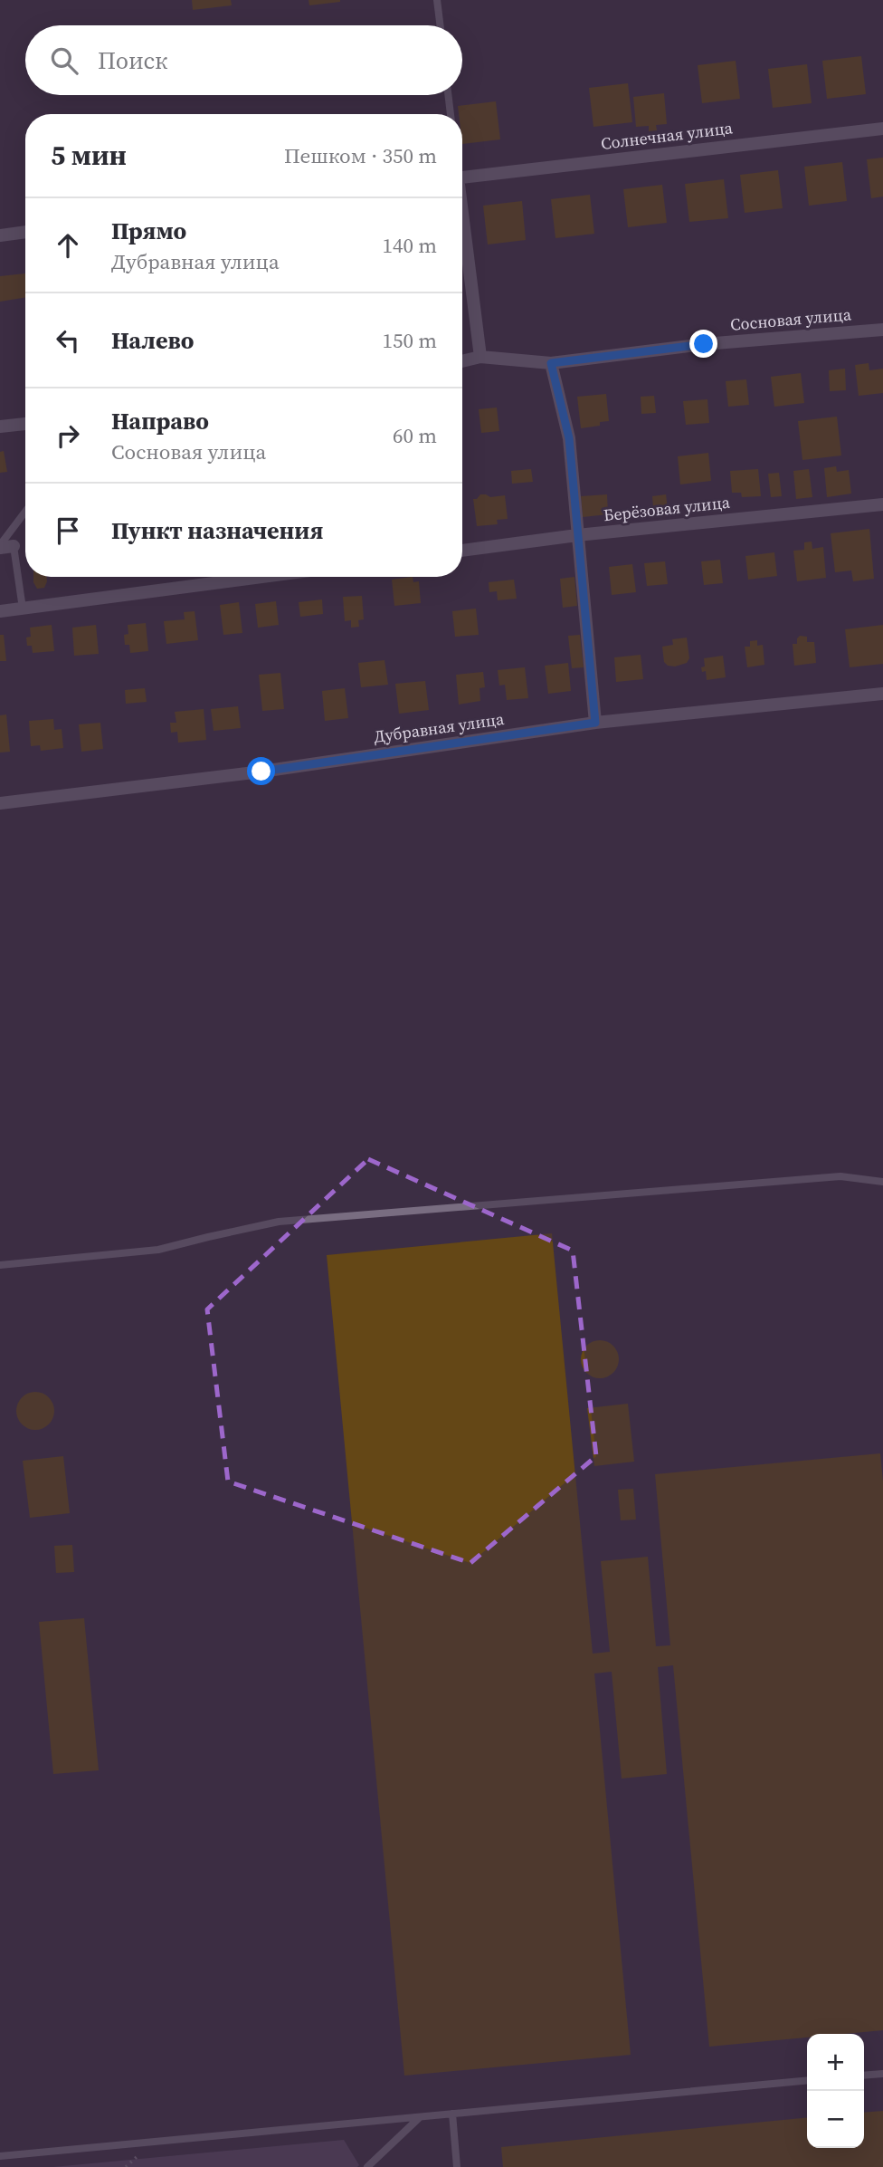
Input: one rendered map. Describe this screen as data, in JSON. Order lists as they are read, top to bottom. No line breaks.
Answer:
{"streets":{"street":["Солнечная улица","Сосновая улица","Берёзовая улица","Дубравная улица"]},"page":{"search":"Поиск","heading":["5 мин","Пешком · 350 m"],"list":[["Прямо","Дубравная улица","140 m"],["Налево","150 m"],["Направо","Сосновая улица","60 m"],"Пункт назначения"],"map_buttons":["+","−"]}}
